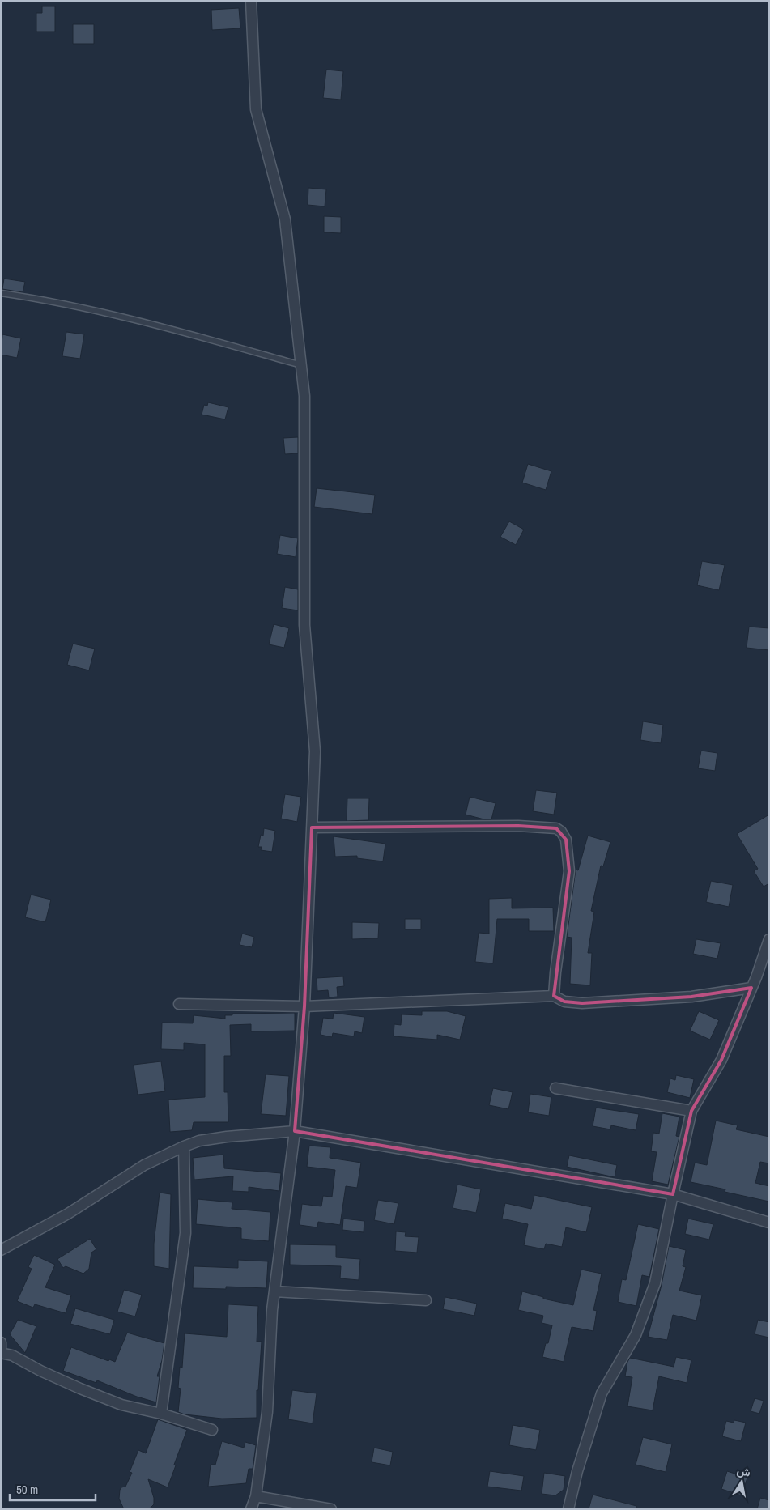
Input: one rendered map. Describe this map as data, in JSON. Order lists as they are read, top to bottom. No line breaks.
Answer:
{"scale_bar":"50 m","north":"top"}
